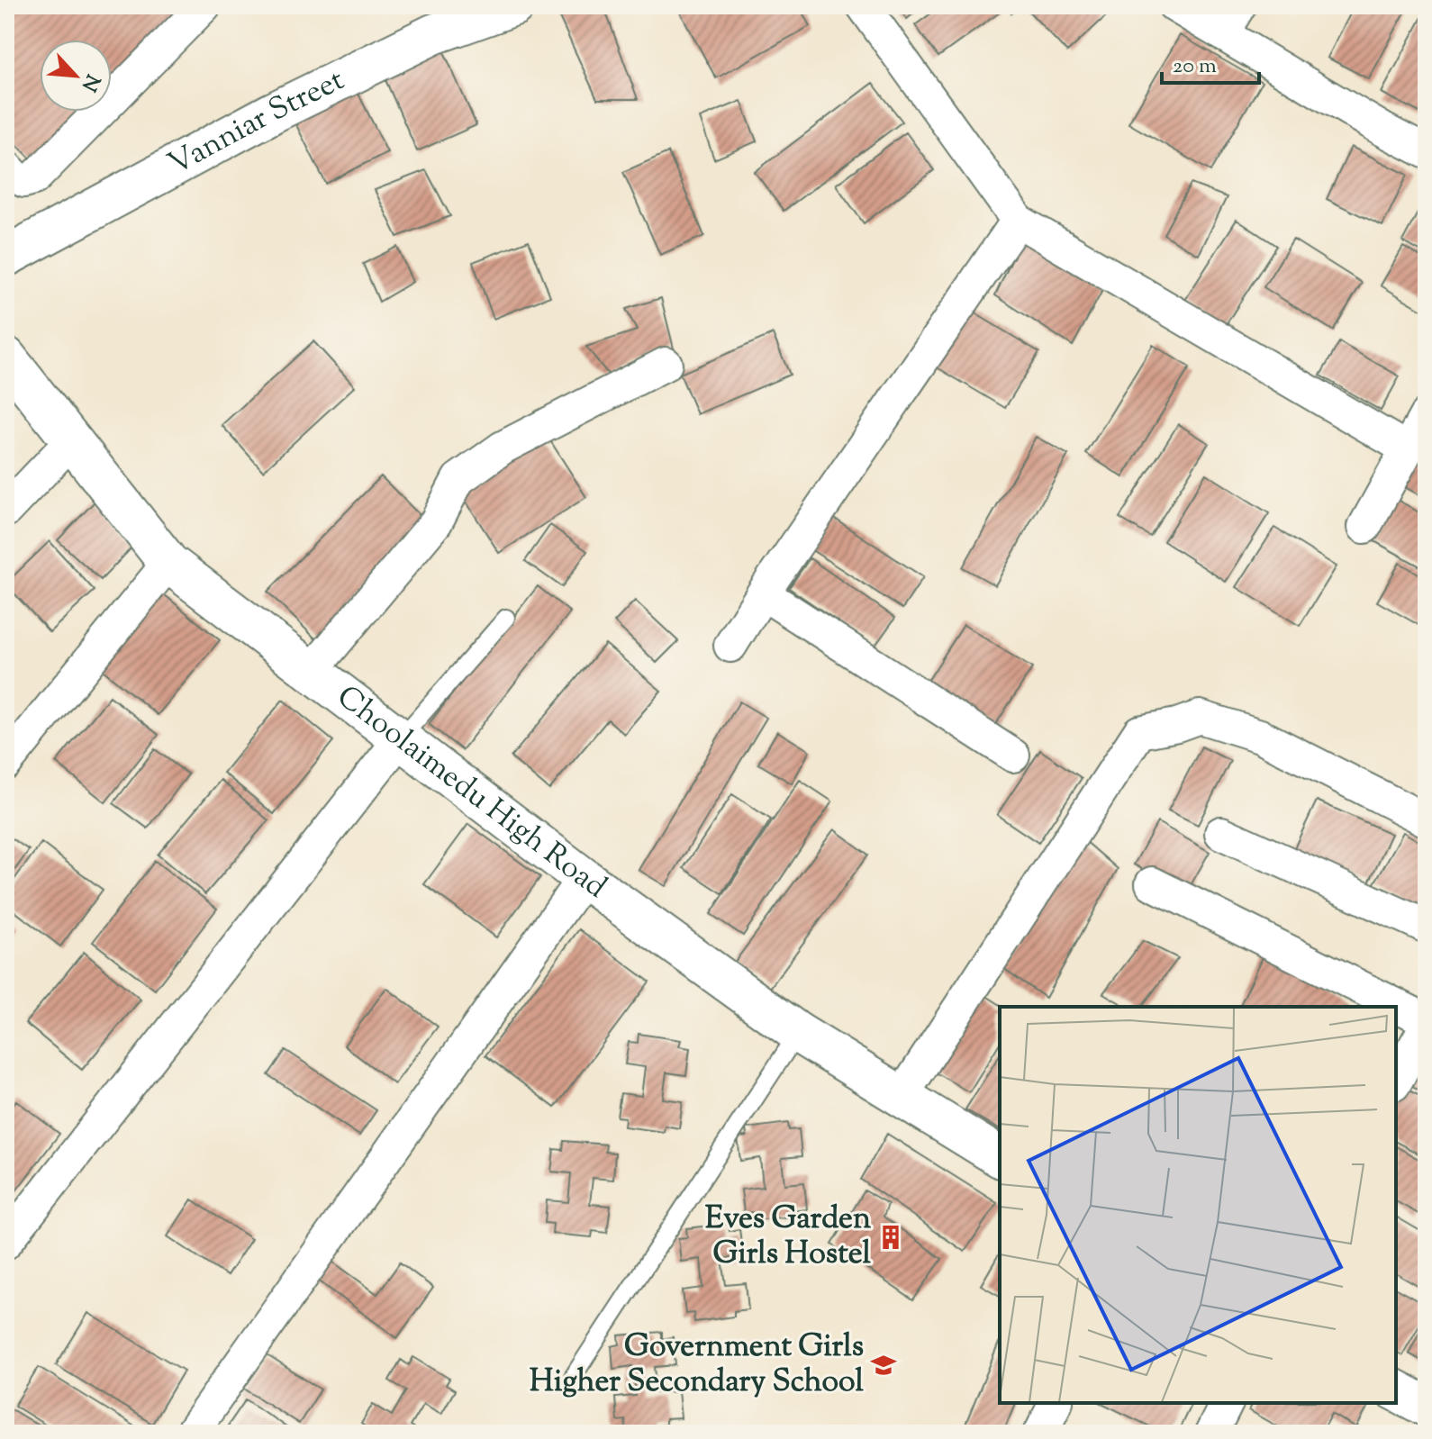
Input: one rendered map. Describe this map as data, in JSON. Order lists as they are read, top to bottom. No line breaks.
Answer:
{"streets":{"street":["Vanniar Street","Choolaimedu High Road"]},"places":{"building":["Eves Garden Girls Hostel"],"school or university":["Government Girls Higher Secondary School"]},"scale_bar":"20 m","north":"bottom right"}
